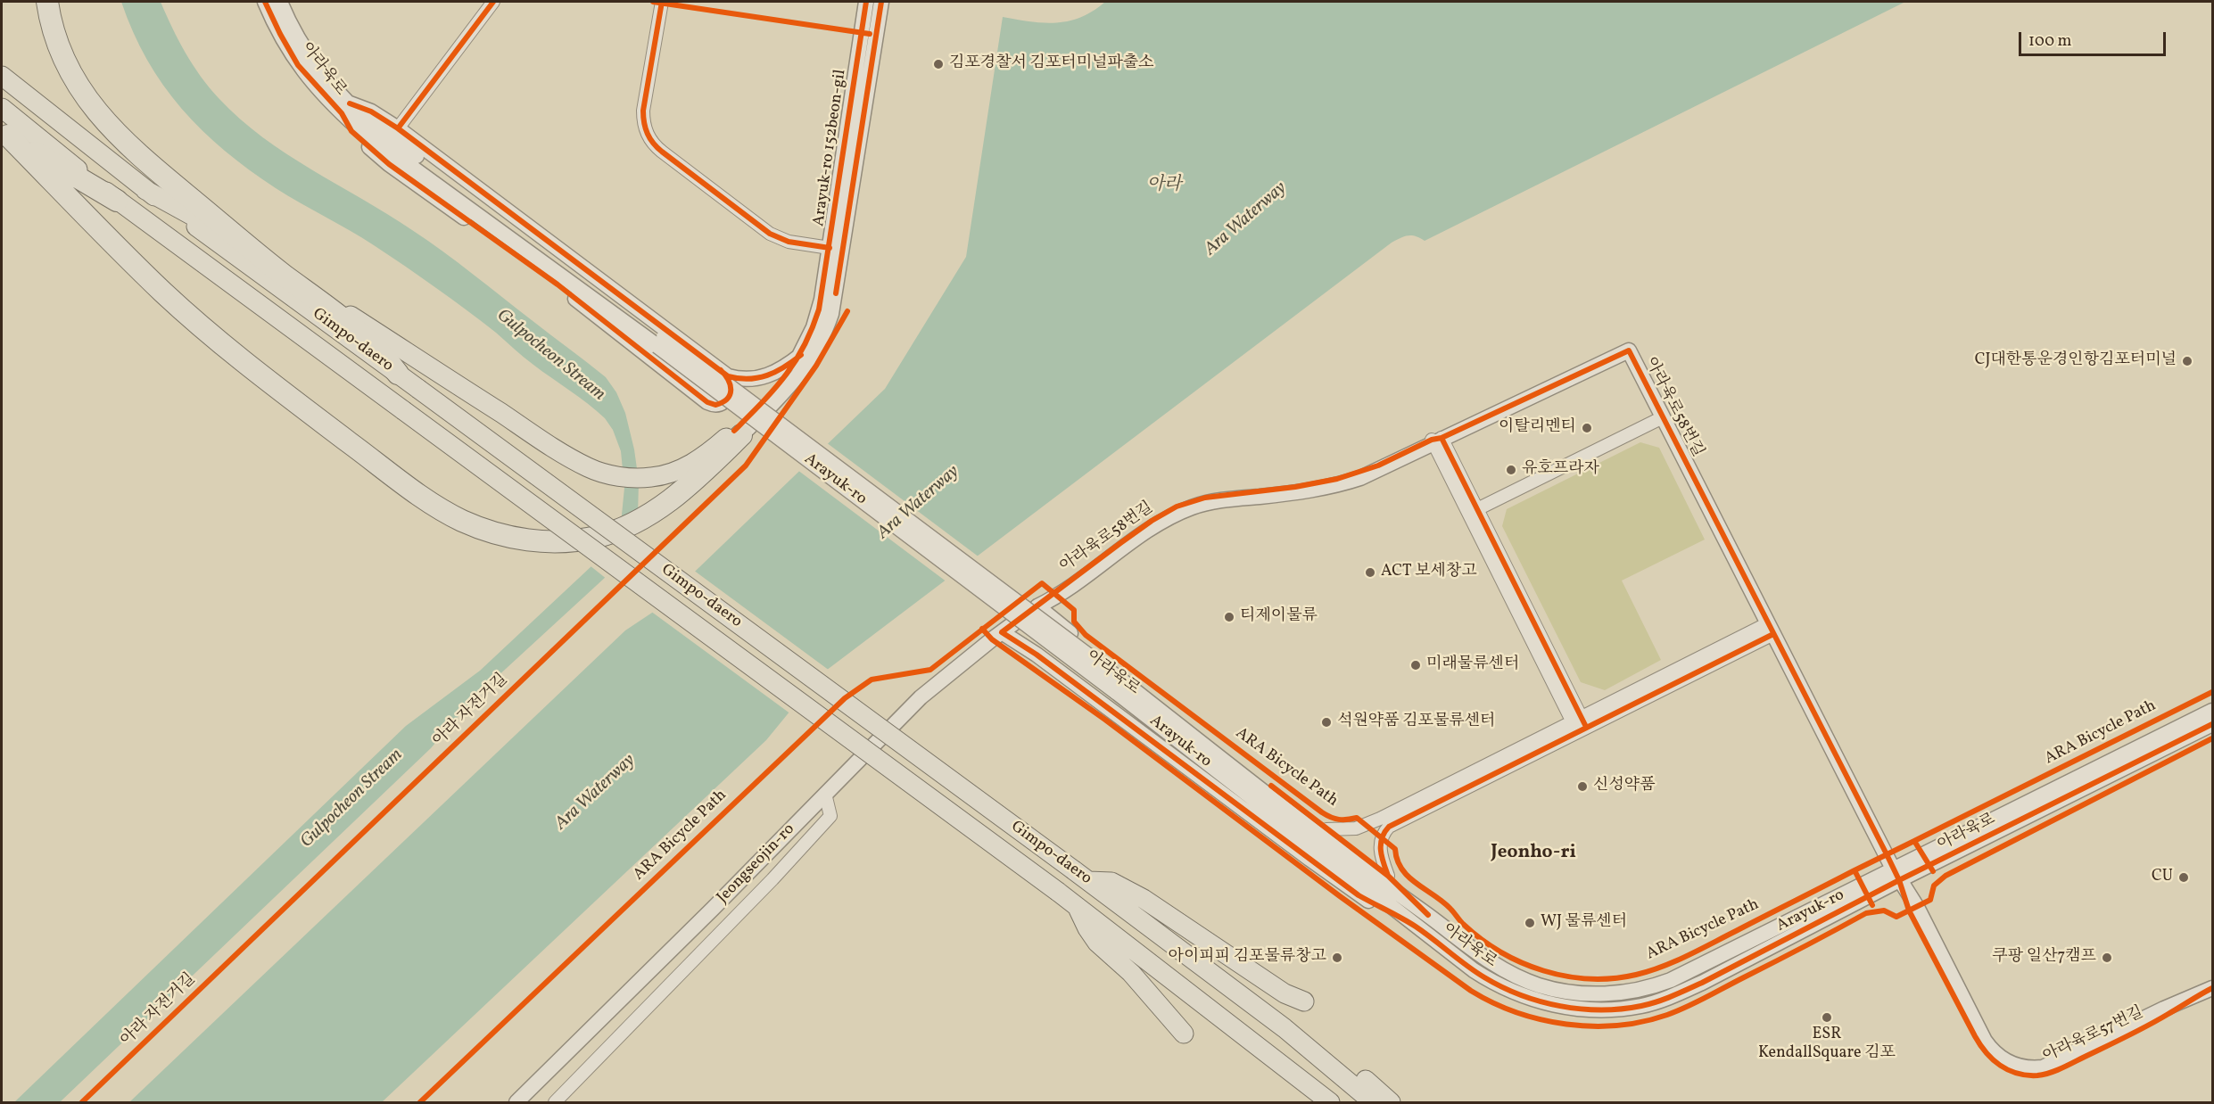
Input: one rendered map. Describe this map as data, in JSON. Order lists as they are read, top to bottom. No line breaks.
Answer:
{"streets":{"main road":["Gimpo-daero"],"street":["아라육로","Arayuk-ro 152beon-gil","아라육로58번길","Arayuk-ro","Jeongseojin-ro","아라육로57번길"],"cycle path":["아라 자전거길","ARA Bicycle Path"]},"crossings":[["아라육로","아라육로58번길"],["아라육로","Arayuk-ro"],["아라육로","아라육로57번길"],["아라육로58번길","Arayuk-ro"],["아라육로58번길","Jeongseojin-ro"],["아라육로58번길","아라육로57번길"],["Arayuk-ro","아라육로57번길"]],"districts":["Jeonho-ri"],"water":["아라","Ara Waterway","Gulpocheon Stream"],"places":["김포경찰서 김포터미널파출소","CJ대한통운경인항김포터미널","이탈리멘티","유호프라자","ACT 보세창고","티제이물류","미래물류센터","석원약품 김포물류센터","신성약품","CU","WJ 물류센터","아이피피 김포물류창고","쿠팡 일산7캠프","ESR KendallSquare 김포"],"scale_bar":"100 m"}
